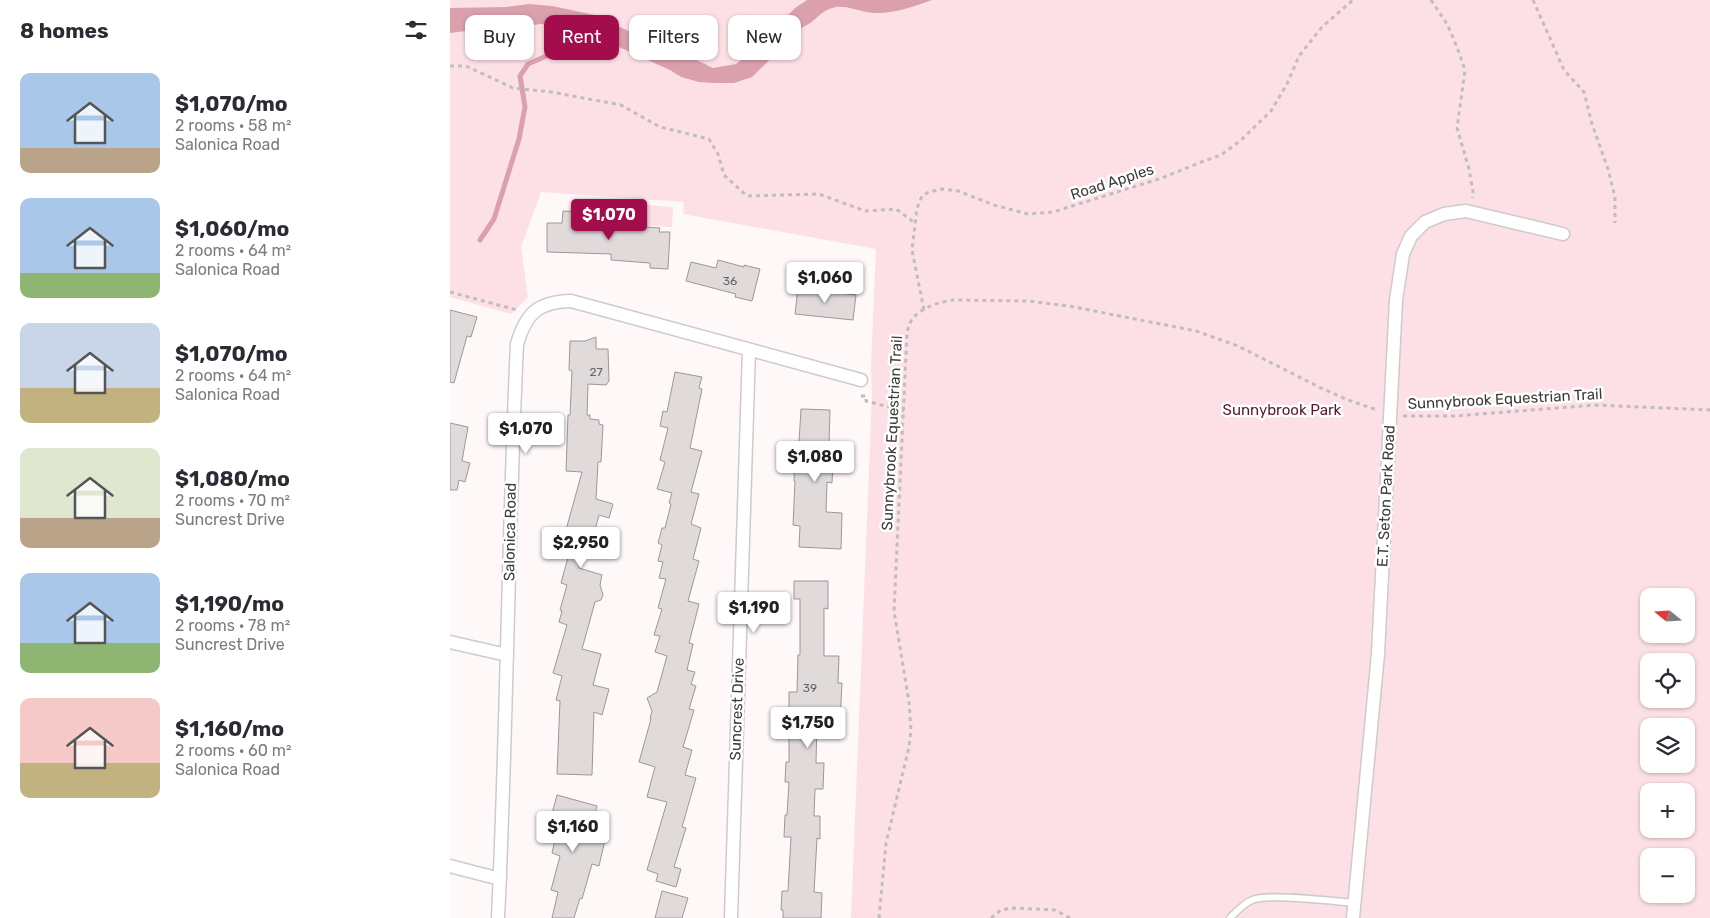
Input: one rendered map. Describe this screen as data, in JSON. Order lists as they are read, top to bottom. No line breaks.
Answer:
{"streets":{"street":["E.T. Seton Park Road","Salonica Road","Suncrest Drive"],"path":["Road Apples","Sunnybrook Equestrian Trail"]},"crossings":[["Road Apples","Sunnybrook Equestrian Trail"],["Sunnybrook Equestrian Trail","E.T. Seton Park Road"],["Salonica Road","Suncrest Drive"]],"parks":["Sunnybrook Park"],"house_numbers":["36","27","39"],"north":"left","page":{"heading":"8 homes","chip":["Buy","Rent","Filters","New"],"list":[{"name":"$1,070/mo","note":"2 rooms · 58 m² · Salonica Road"},{"name":"$1,060/mo","note":"2 rooms · 64 m² · Salonica Road"},{"name":"$1,070/mo","note":"2 rooms · 64 m² · Salonica Road"},{"name":"$1,080/mo","note":"2 rooms · 70 m² · Suncrest Drive"},{"name":"$1,190/mo","note":"2 rooms · 78 m² · Suncrest Drive"},{"name":"$1,160/mo","note":"2 rooms · 60 m² · Salonica Road"}],"price":["$1,070","$1,060","$1,070","$1,080","$2,950","$1,190","$1,750","$1,160"],"map_buttons":["+","−"]}}
